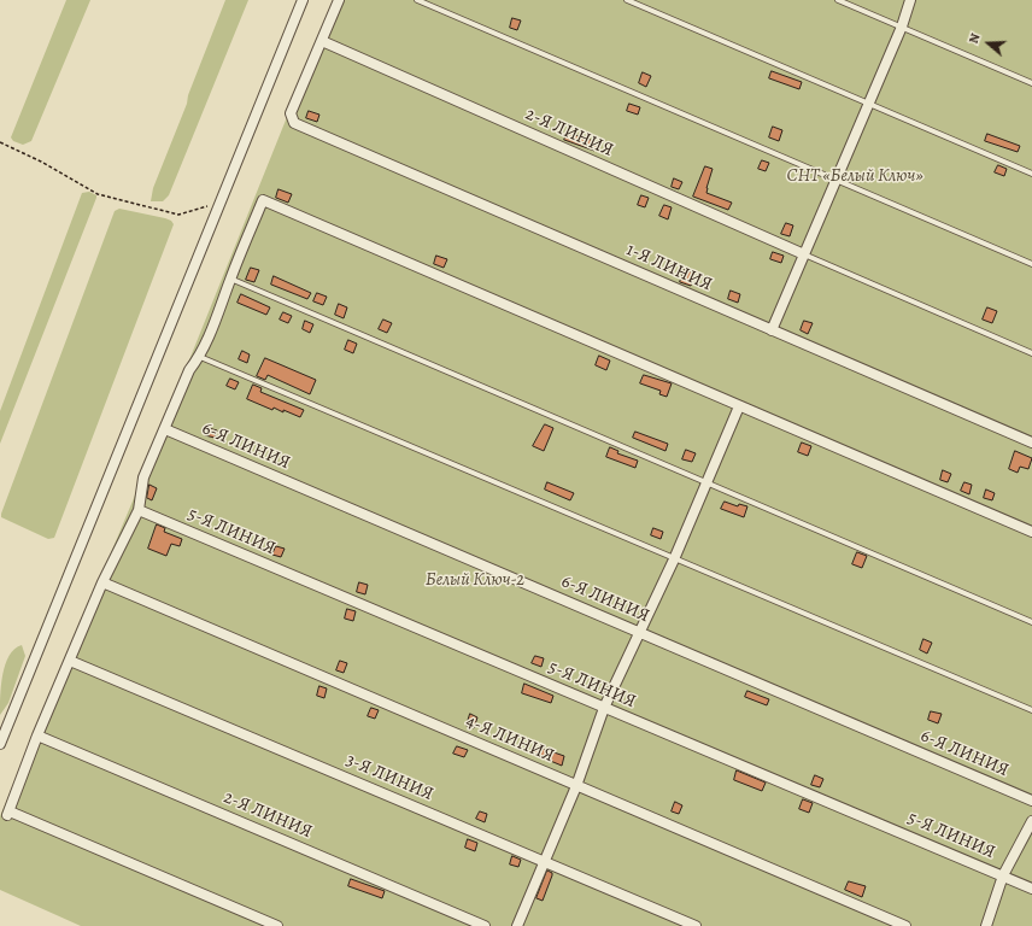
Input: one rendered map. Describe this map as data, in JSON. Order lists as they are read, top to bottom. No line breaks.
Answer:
{"streets":{"street":["2-Я ЛИНИЯ","1-Я ЛИНИЯ","6-Я ЛИНИЯ","5-Я ЛИНИЯ","4-Я ЛИНИЯ","3-Я ЛИНИЯ"]},"crossings":[["2-Я ЛИНИЯ","1-Я ЛИНИЯ"]],"parks":["СНТ «Белый Ключ»","Белый Ключ-2"],"north":"left"}
